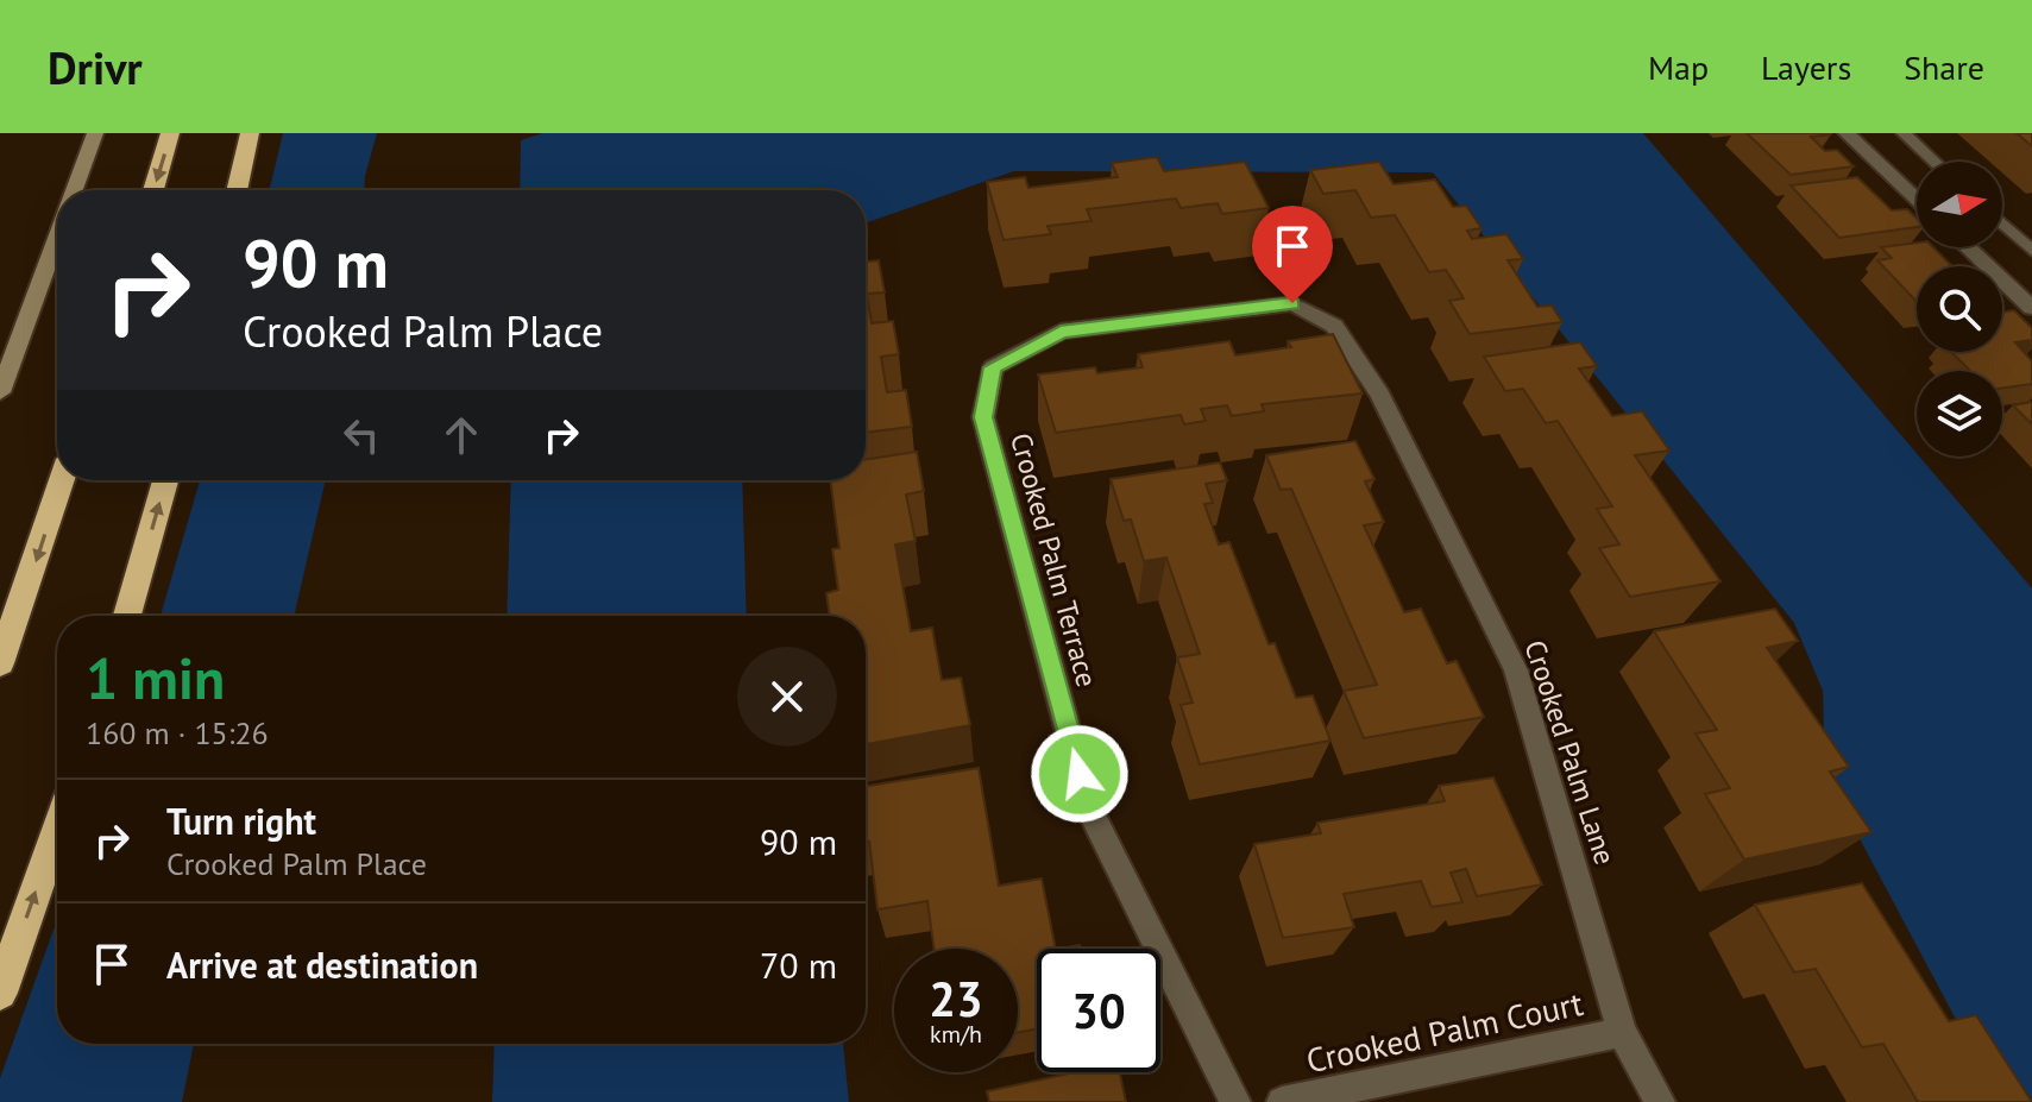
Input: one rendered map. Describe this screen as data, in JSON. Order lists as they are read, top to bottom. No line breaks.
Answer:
{"streets":{"street":["Crooked Palm Terrace","Crooked Palm Lane","Crooked Palm Court"]},"crossings":[["Crooked Palm Terrace","Crooked Palm Lane"],["Crooked Palm Lane","Crooked Palm Court"]],"north":"right","page":{"header":"Drivr","nav":["Map","Layers","Share"],"turn":["90 m","Crooked Palm Place"],"heading":["1 min","160 m · 15:26"],"list":[{"name":"Turn right","note":"Crooked Palm Place","value":"90 m"},{"name":"Arrive at destination","value":"70 m"}],"speed":"23 km/h","limit":"30"}}
